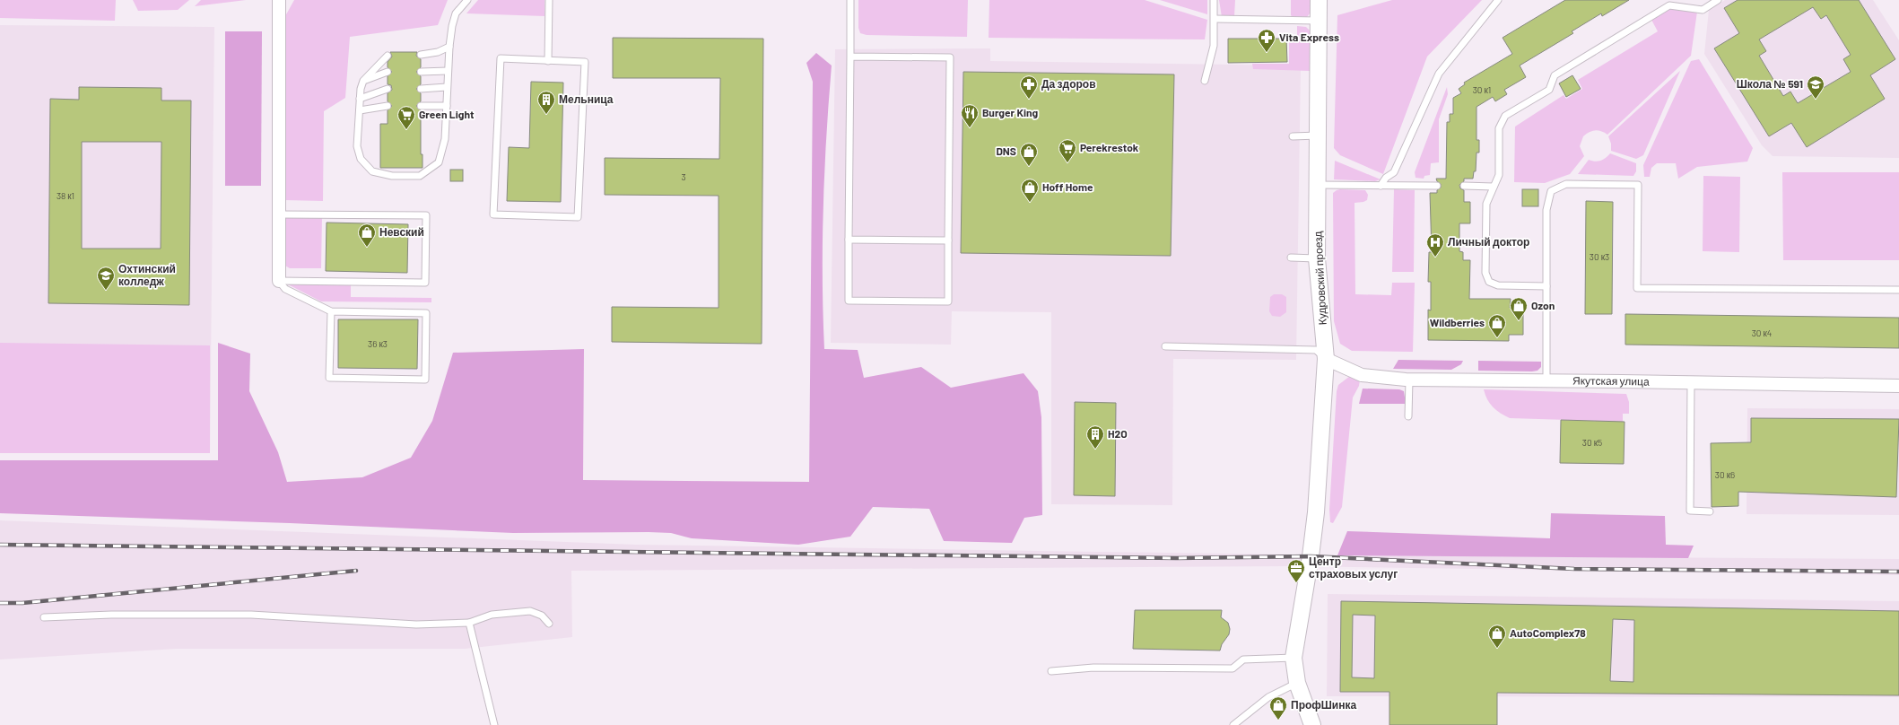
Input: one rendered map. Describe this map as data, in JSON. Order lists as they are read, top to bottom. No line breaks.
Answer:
{"streets":{"street":["Кудровский проезд","Якутская улица"]},"crossings":[["Кудровский проезд","Якутская улица"]],"places":{"pharmacy":["Vita Express","Да здоров"],"school or university":["Школа № 591","Охтинский колледж"],"building":["Мельница","H2O"],"restaurant":["Burger King"],"supermarket":["Green Light","Perekrestok"],"shop":["DNS","Hoff Home","Невский","Ozon","Wildberries","AutoComplex78","ПрофШинка"],"hospital":["Личный доктор"],"office":["Центр страховых услуг"]},"house_numbers":["30 к1","3","38 к1","30 к3","30 к4","36 к3","30 к5","30 к6"]}
